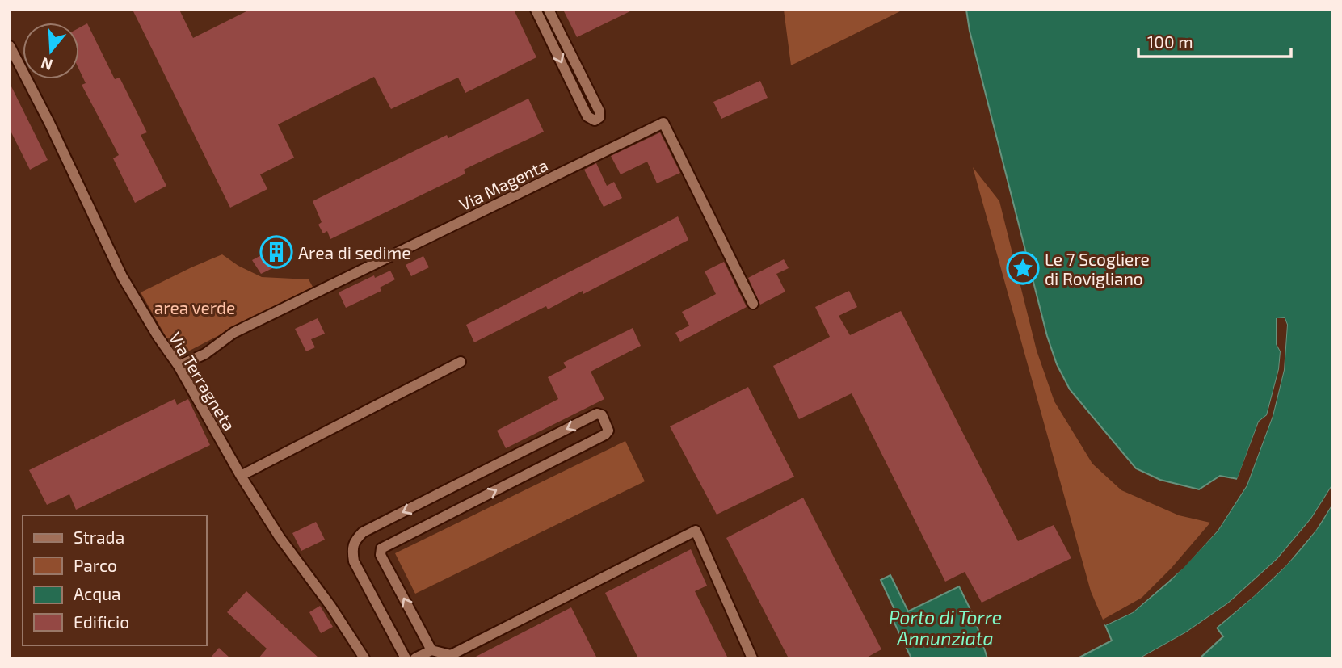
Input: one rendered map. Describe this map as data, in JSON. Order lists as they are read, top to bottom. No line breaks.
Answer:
{"streets":{"street":["Via Magenta","Via Terragneta"]},"crossings":[["Via Magenta","Via Terragneta"]],"water":["Porto di Torre Annunziata"],"parks":["area verde"],"places":{"building":["Area di sedime"],"place":["Le 7 Scogliere di Rovigliano"]},"legend":["Strada","Parco","Acqua","Edificio"],"scale_bar":"100 m","north":"bottom"}
